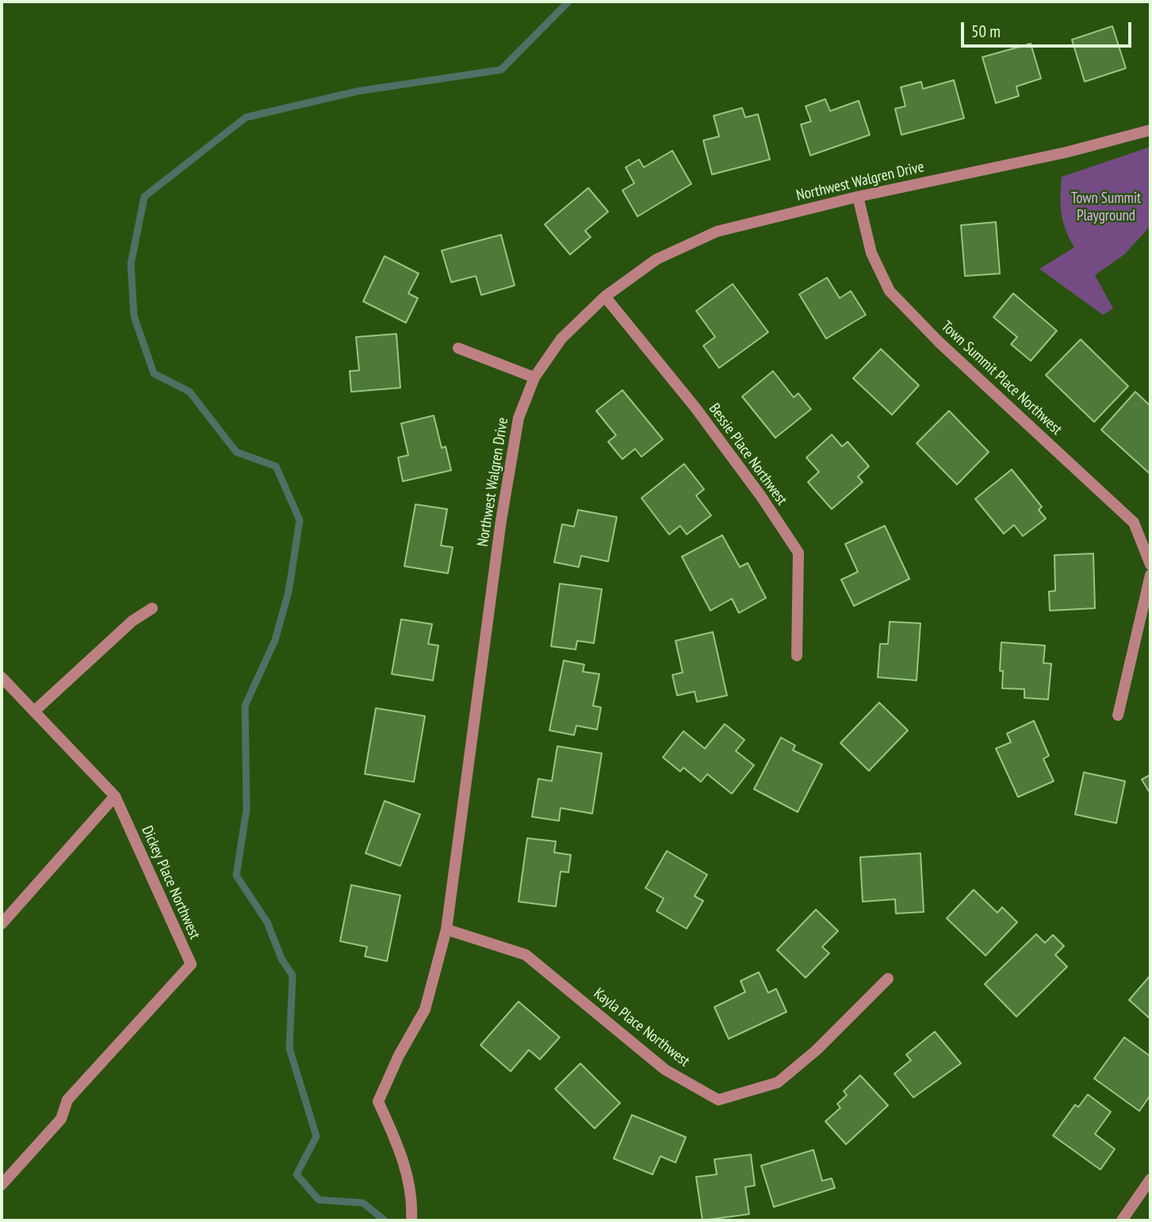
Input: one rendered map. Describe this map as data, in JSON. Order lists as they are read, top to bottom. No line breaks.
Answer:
{"streets":{"street":["Northwest Walgren Drive","Town Summit Place Northwest","Bessie Place Northwest","Dickey Place Northwest","Kayla Place Northwest"]},"crossings":[["Northwest Walgren Drive","Town Summit Place Northwest"],["Northwest Walgren Drive","Bessie Place Northwest"],["Northwest Walgren Drive","Kayla Place Northwest"]],"parks":["Town Summit Playground"],"scale_bar":"50 m"}
